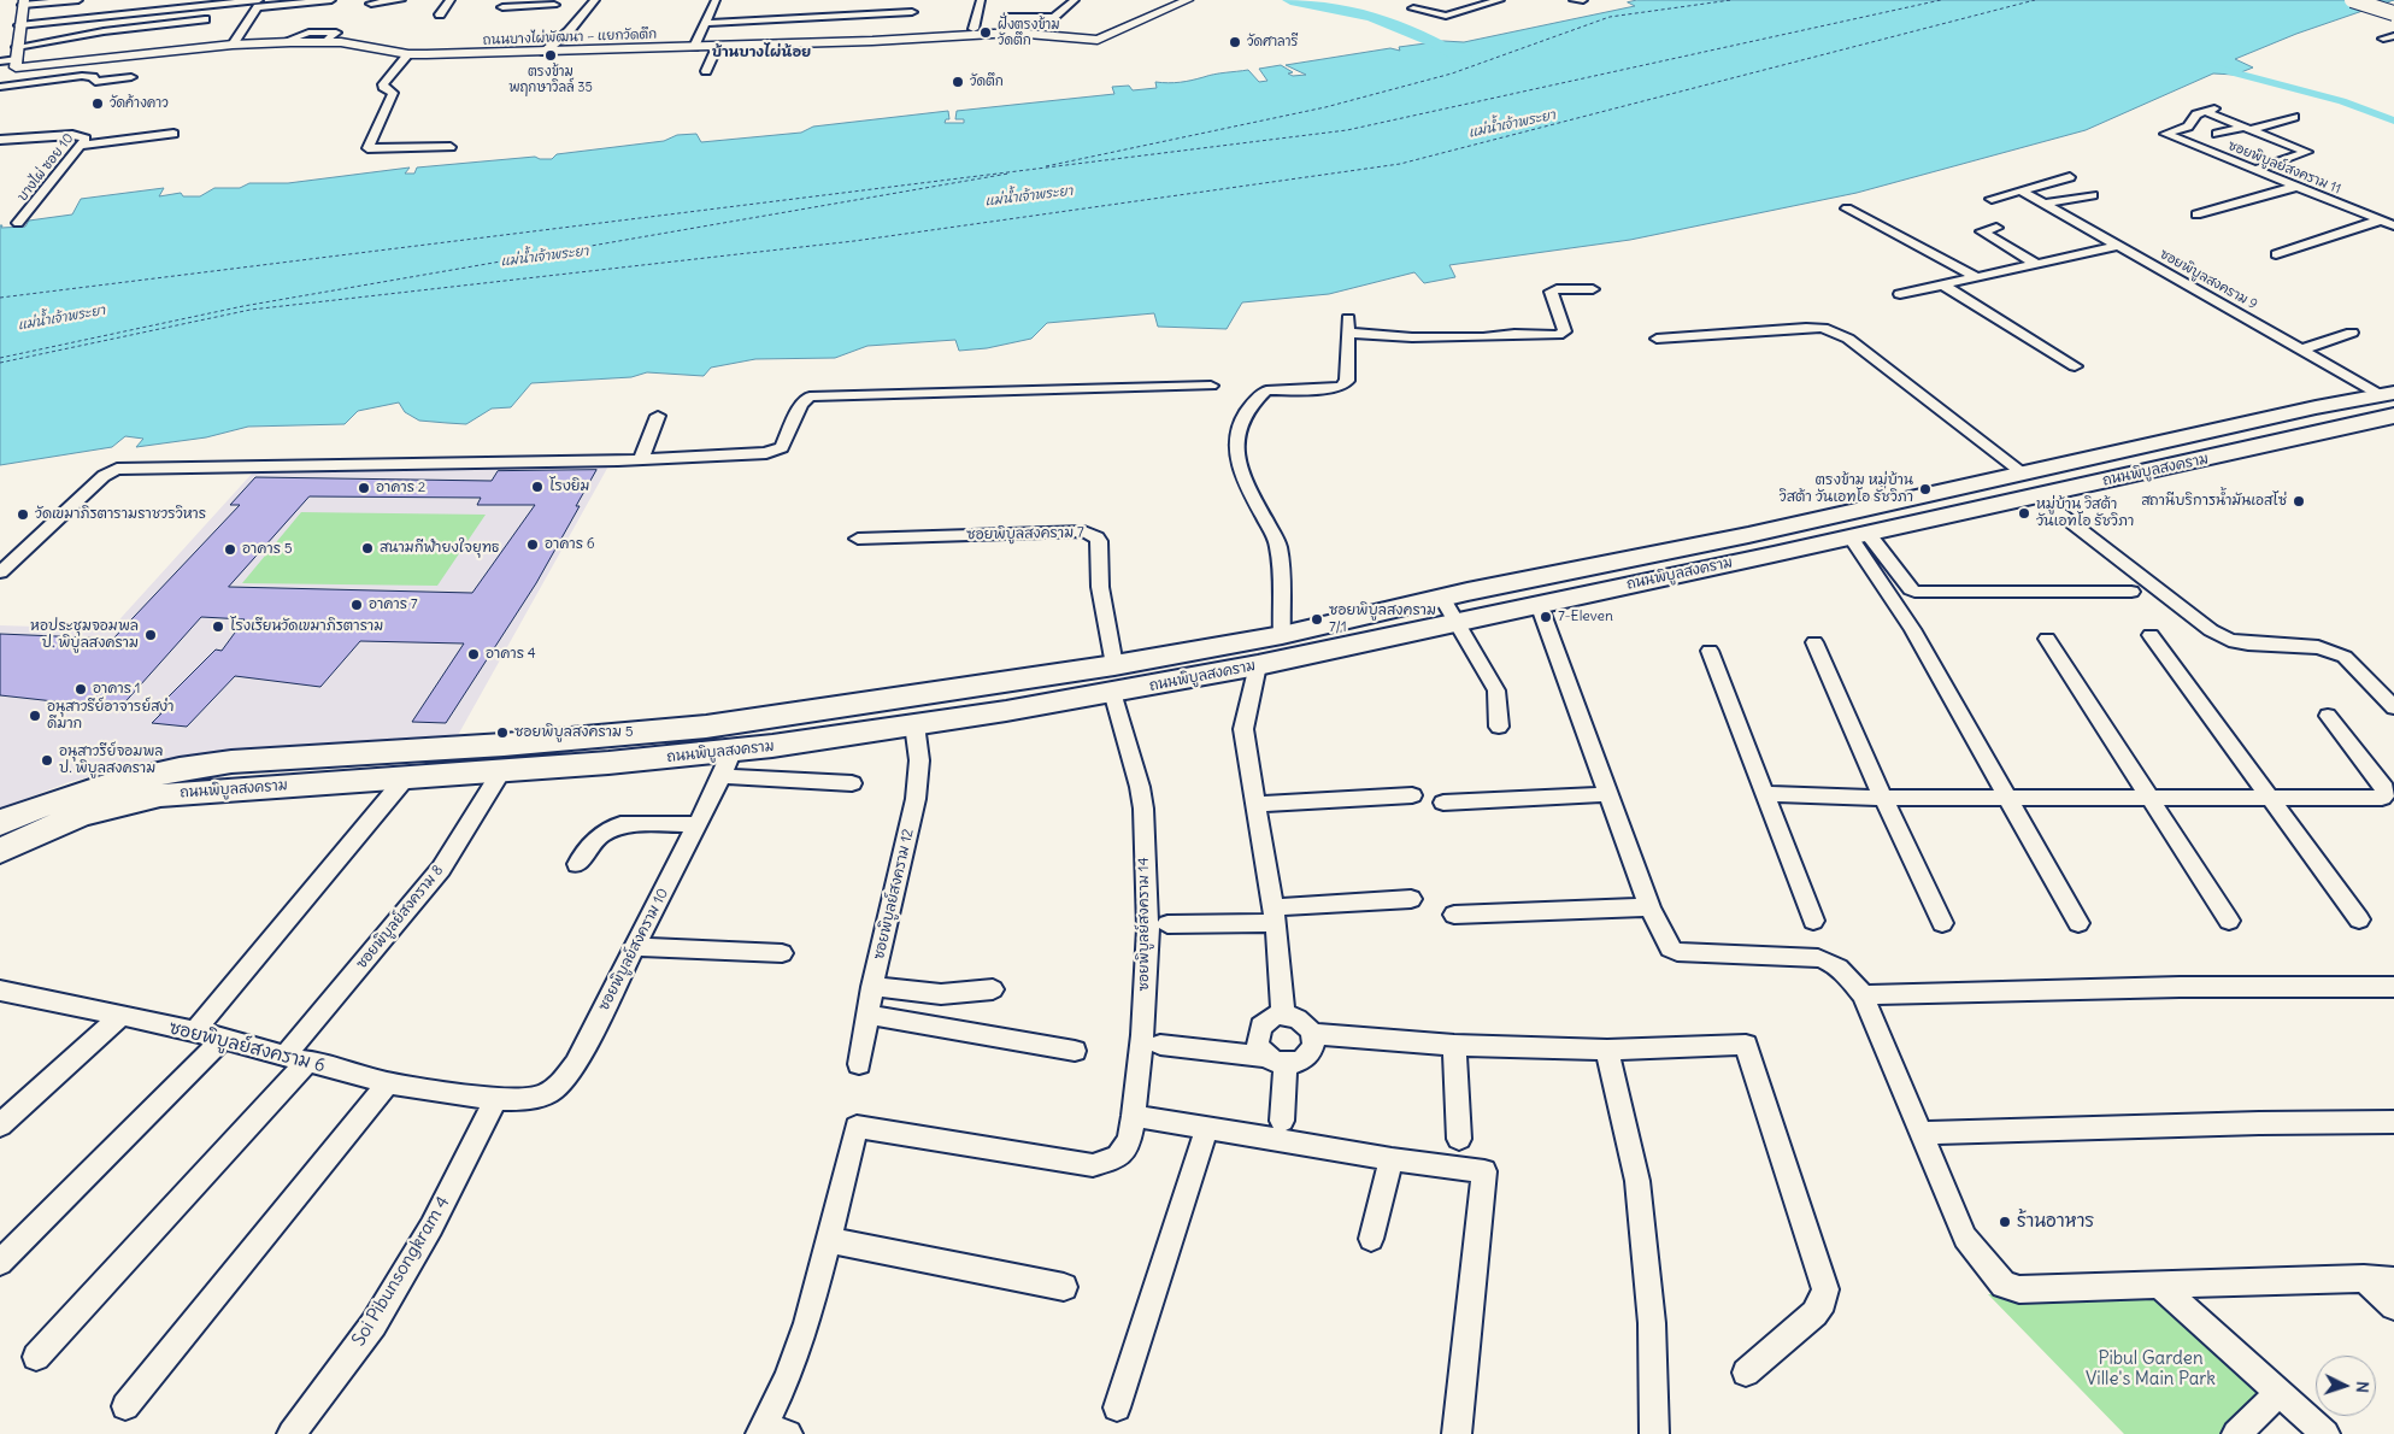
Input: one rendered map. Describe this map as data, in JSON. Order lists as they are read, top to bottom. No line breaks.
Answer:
{"streets":{"main road":["ถนนพิบูลสงคราม"],"street":["ถนนบางไผ่พัฒนา – แยกวัดตึก","บางไผ่ ซอย 10","ซอยพิบูลย์สงคราม 11","ซอยพิบูลสงคราม 9","ซอยพิบูลสงคราม 7","ซอยพิบูลย์สงคราม 12","ซอยพิบูลย์สงคราม 8","ซอยพิบูลย์สงคราม 14","ซอยพิบูลย์สงคราม 10","ซอยพิบูลย์สงคราม 6","Soi Pibunsongkram 4"]},"crossings":[["ซอยพิบูลสงคราม 9","ถนนพิบูลสงคราม"],["ถนนพิบูลสงคราม","ซอยพิบูลสงคราม 7"],["ถนนพิบูลสงคราม","ซอยพิบูลย์สงคราม 12"],["ถนนพิบูลสงคราม","ซอยพิบูลย์สงคราม 8"],["ถนนพิบูลสงคราม","ซอยพิบูลย์สงคราม 14"],["ถนนพิบูลสงคราม","ซอยพิบูลย์สงคราม 10"],["ซอยพิบูลสงคราม 7","ซอยพิบูลย์สงคราม 14"],["ซอยพิบูลย์สงคราม 8","ซอยพิบูลย์สงคราม 6"],["ซอยพิบูลย์สงคราม 10","ซอยพิบูลย์สงคราม 6"],["ซอยพิบูลย์สงคราม 10","Soi Pibunsongkram 4"],["ซอยพิบูลย์สงคราม 6","Soi Pibunsongkram 4"]],"districts":["บ้านบางไผ่น้อย"],"water":["แม่น้ำเจ้าพระยา"],"parks":["Pibul Garden Ville's Main Park"],"places":["ฝั่งตรงข้าม วัดตึก","วัดศาลารี","ตรงข้าม พฤกษาวิลล์ 35","วัดตึก","วัดค้างคาว","โรงยิม","อาคาร 2","ตรงข้าม หมู่บ้าน วิสต้า วันเอทโอ รัชวิภา","สถานีบริการน้ำมันเอสโซ่","หมู่บ้าน วิสต้า วันเอทโอ รัชวิภา","วัดเขมาภิรตารามราชวรวิหาร","อาคาร 6","สนามกีฬายงใจยุทธ","อาคาร 5","อาคาร 7","7-Eleven","ซอยพิบูลสงคราม 7/1","โรงเรียนวัดเขมาภิรตาราม","หอประชุมจอมพล ป. พิบูลสงคราม","อาคาร 4","อาคาร 1","อนุสาวรีย์อาจารย์สง่า ดีมาก","ซอยพิบูลสงคราม 5","อนุสาวรีย์จอมพล ป. พิบูลสงคราม","ร้านอาหาร"],"north":"right"}
